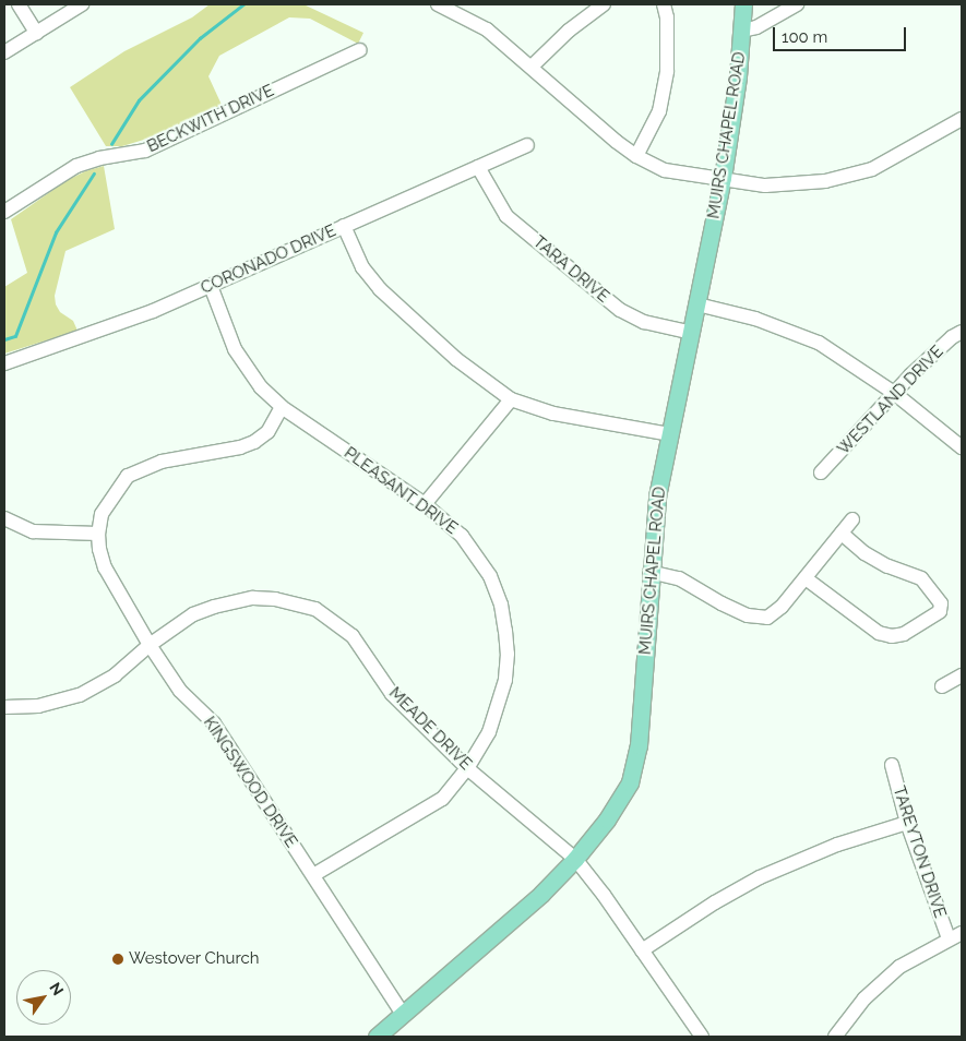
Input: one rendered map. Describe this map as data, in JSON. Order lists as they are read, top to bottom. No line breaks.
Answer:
{"streets":{"main road":["MUIRS CHAPEL ROAD"],"street":["BECKWITH DRIVE","CORONADO DRIVE","TARA DRIVE","WESTLAND DRIVE","PLEASANT DRIVE","MEADE DRIVE","KINGSWOOD DRIVE","TAREYTON DRIVE"]},"crossings":[["MUIRS CHAPEL ROAD","TARA DRIVE"],["MUIRS CHAPEL ROAD","MEADE DRIVE"],["MUIRS CHAPEL ROAD","KINGSWOOD DRIVE"],["CORONADO DRIVE","TARA DRIVE"],["CORONADO DRIVE","PLEASANT DRIVE"],["PLEASANT DRIVE","MEADE DRIVE"],["PLEASANT DRIVE","KINGSWOOD DRIVE"],["MEADE DRIVE","KINGSWOOD DRIVE"]],"places":["Westover Church"],"scale_bar":"100 m","north":"top right"}
